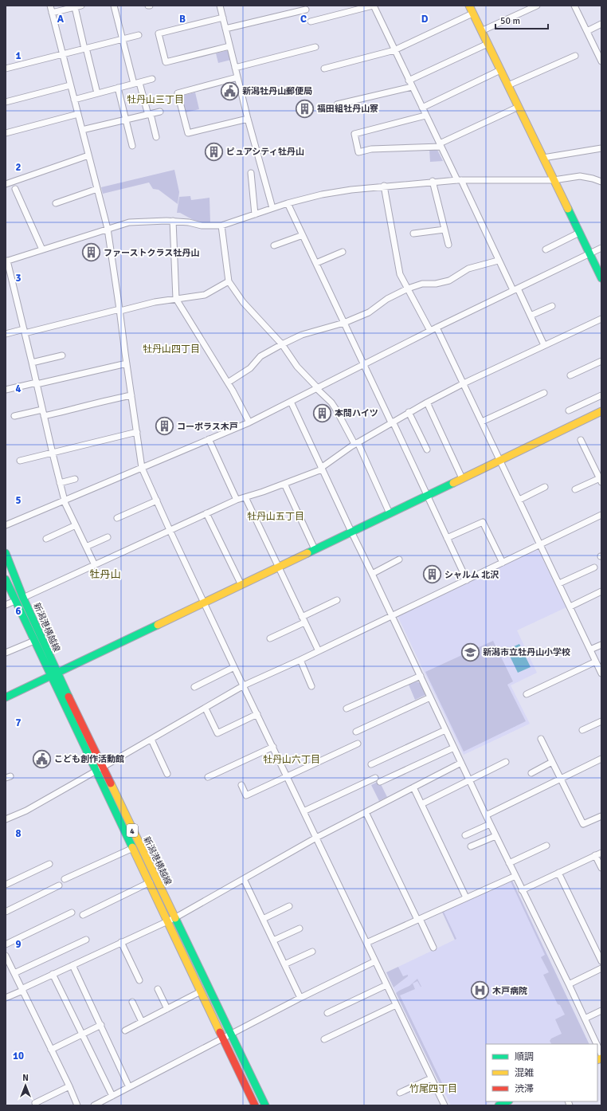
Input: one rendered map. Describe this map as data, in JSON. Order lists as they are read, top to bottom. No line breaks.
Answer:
{"streets":{"main road":["新潟港横越線","4"]},"districts":["牡丹山三丁目","牡丹山四丁目","牡丹山五丁目","牡丹山","牡丹山六丁目","竹尾四丁目"],"places":{"public building":["新潟牡丹山郵便局","こども創作活動館"],"building":["福田組牡丹山寮","ピュアシティ牡丹山","ファーストクラス牡丹山","本間ハイツ","コーポラス木戸","シャルム 北沢"],"school or university":["新潟市立牡丹山小学校"],"hospital":["木戸病院"]},"legend":["順調","混雑","渋滞"],"scale_bar":"50 m","north":"top","grid":{"columns":["A","B","C","D"],"rows":["1","2","3","4","5","6","7","8","9","10"]}}
